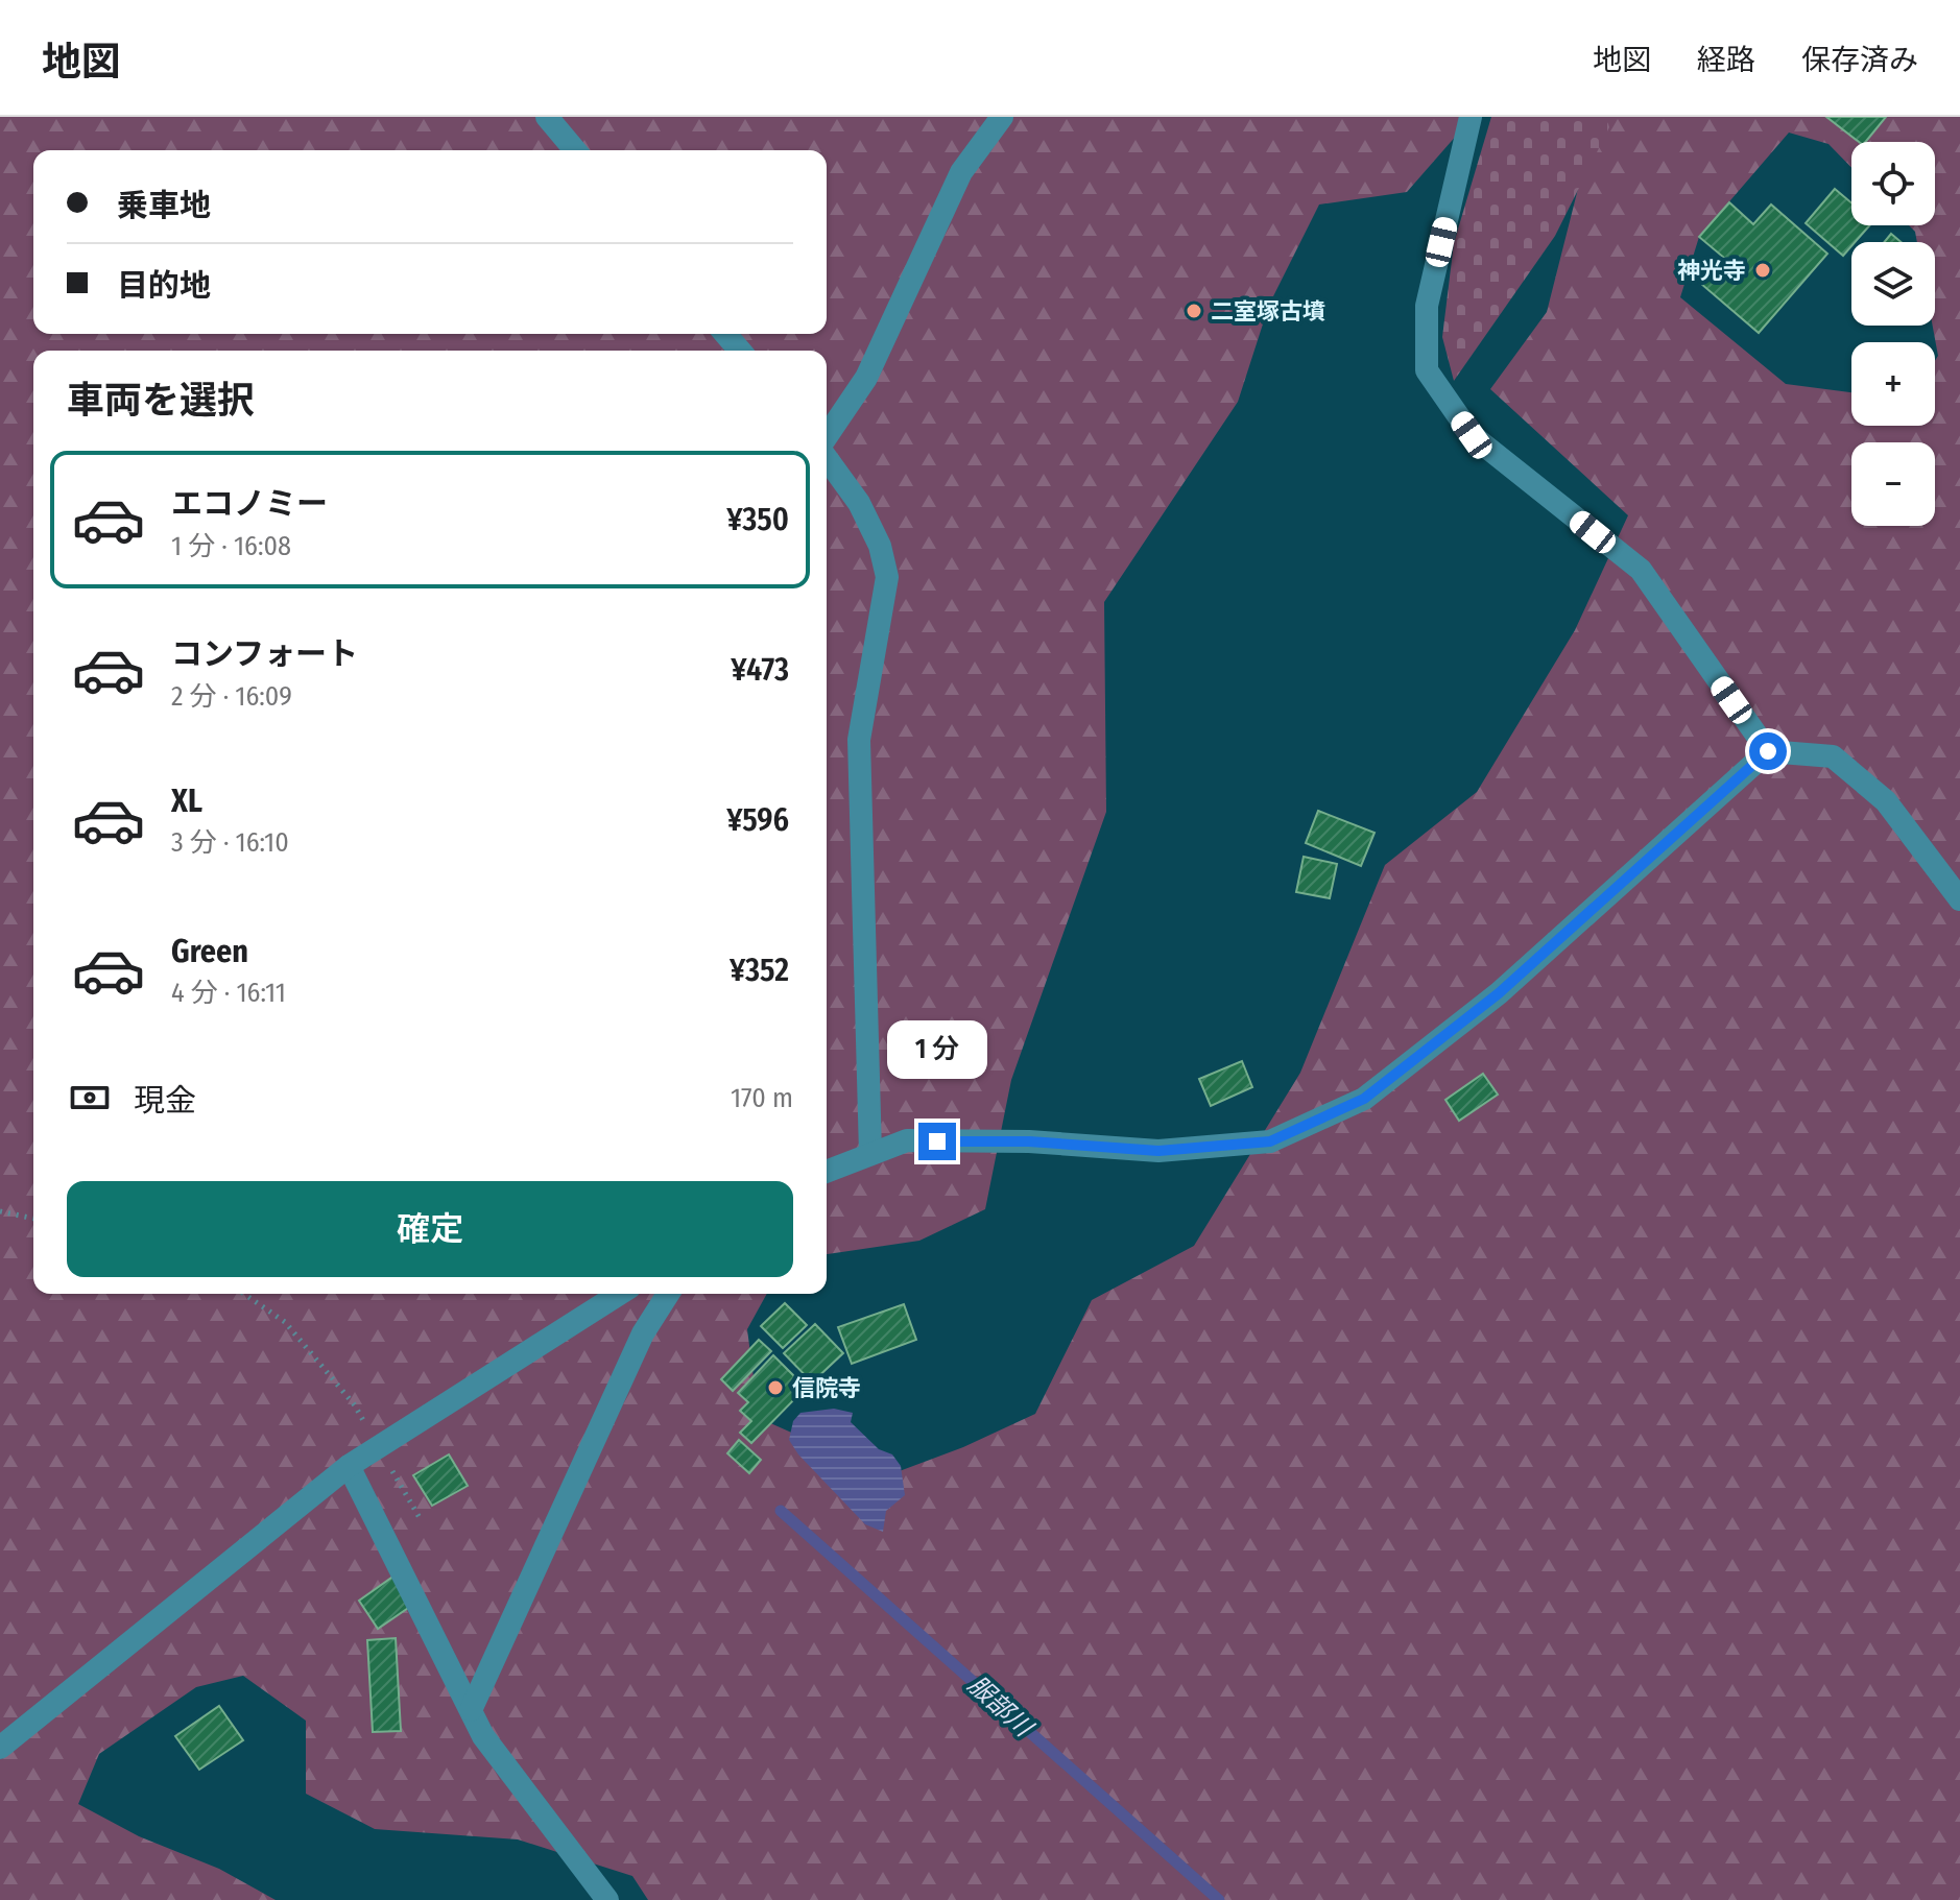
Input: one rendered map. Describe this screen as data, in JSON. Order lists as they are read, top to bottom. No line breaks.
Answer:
{"water":["服部川"],"places":["神光寺","二室塚古墳","信院寺"],"page":{"header":"地図","nav":["地図","経路","保存済み"],"map_buttons":["+","−"],"banner":["乗車地","目的地"],"heading":"車両を選択","list":[{"name":"エコノミー","note":"1 分 · 16:08","value":"¥350"},{"name":"コンフォート","note":"2 分 · 16:09","value":"¥473"},{"name":"XL","note":"3 分 · 16:10","value":"¥596"},{"name":"Green","note":"4 分 · 16:11","value":"¥352"}],"bubble":"1 分","pay":["現金","170 m"],"buttons":"確定"}}
